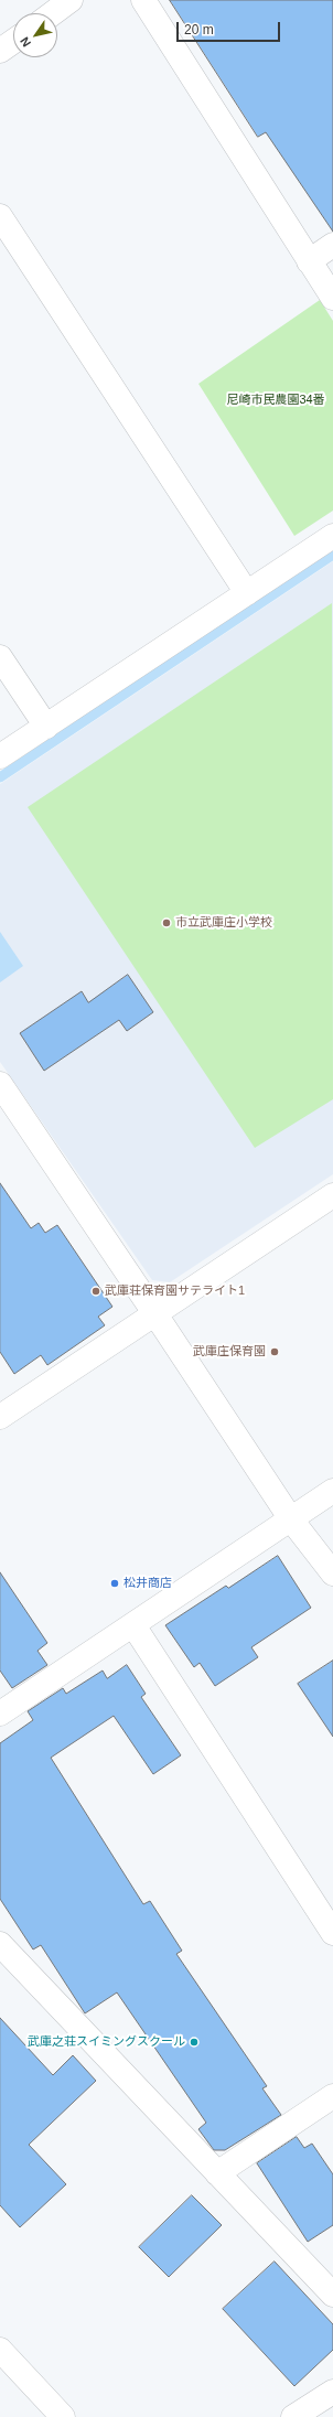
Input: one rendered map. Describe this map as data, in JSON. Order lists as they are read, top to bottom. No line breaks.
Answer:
{"parks":["尼崎市民農園34番"],"places":["市立武庫庄小学校","武庫荘保育園サテライト1","武庫庄保育園","松井商店","武庫之荘スイミングスクール"],"scale_bar":"20 m","north":"bottom left"}
